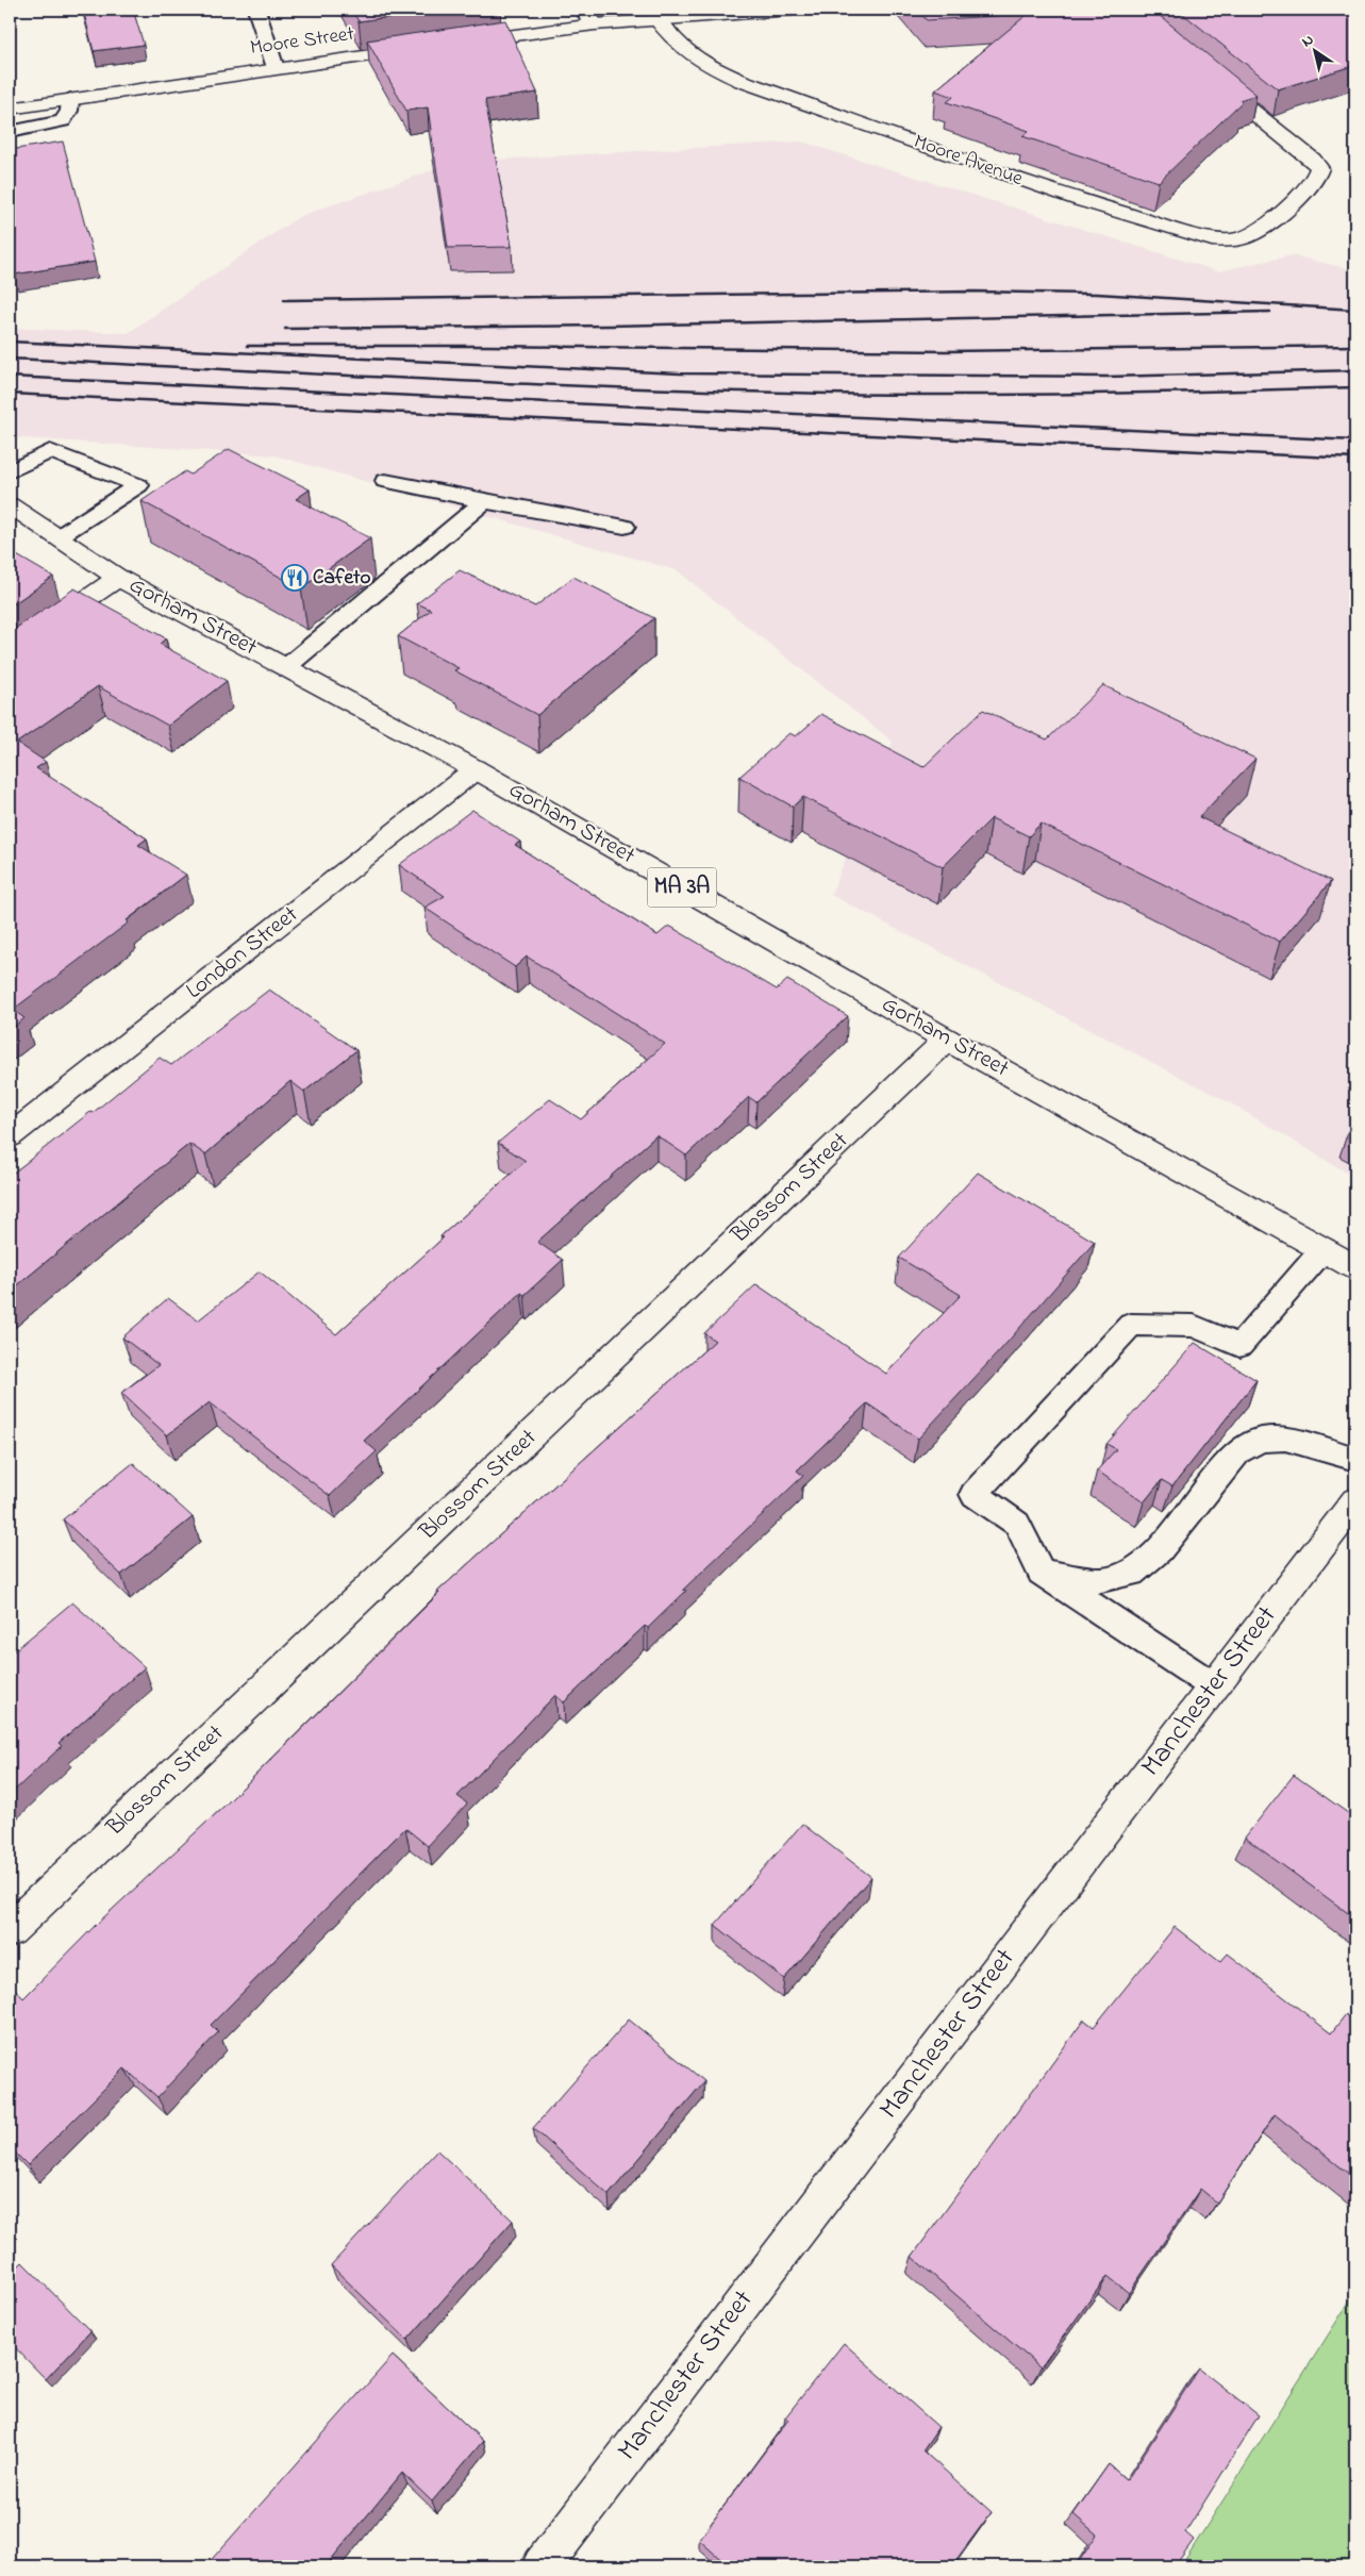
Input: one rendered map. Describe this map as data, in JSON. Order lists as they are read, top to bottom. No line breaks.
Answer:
{"streets":{"street":["Moore Street","Moore Avenue","Gorham Street","MA 3A","London Street","Blossom Street","Manchester Street"]},"crossings":[["Gorham Street","London Street"],["Gorham Street","Blossom Street"]],"places":{"restaurant":["Cafeto"]},"north":"top left"}
